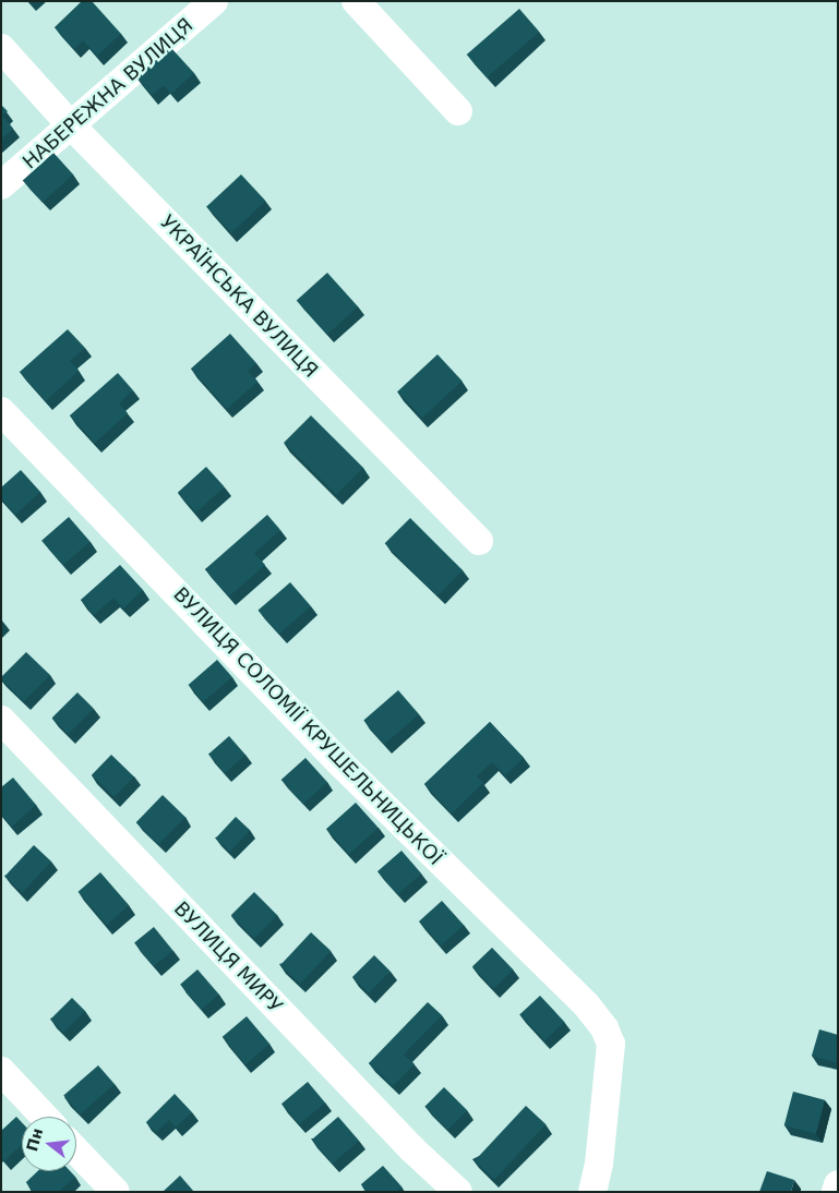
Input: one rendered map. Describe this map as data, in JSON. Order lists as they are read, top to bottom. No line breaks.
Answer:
{"streets":{"street":["НАБЕРЕЖНА ВУЛИЦЯ","УКРАЇНСЬКА ВУЛИЦЯ","ВУЛИЦЯ СОЛОМІЇ КРУШЕЛЬНИЦЬКОЇ","ВУЛИЦЯ МИРУ"]},"crossings":[["НАБЕРЕЖНА ВУЛИЦЯ","УКРАЇНСЬКА ВУЛИЦЯ"]],"north":"left"}
